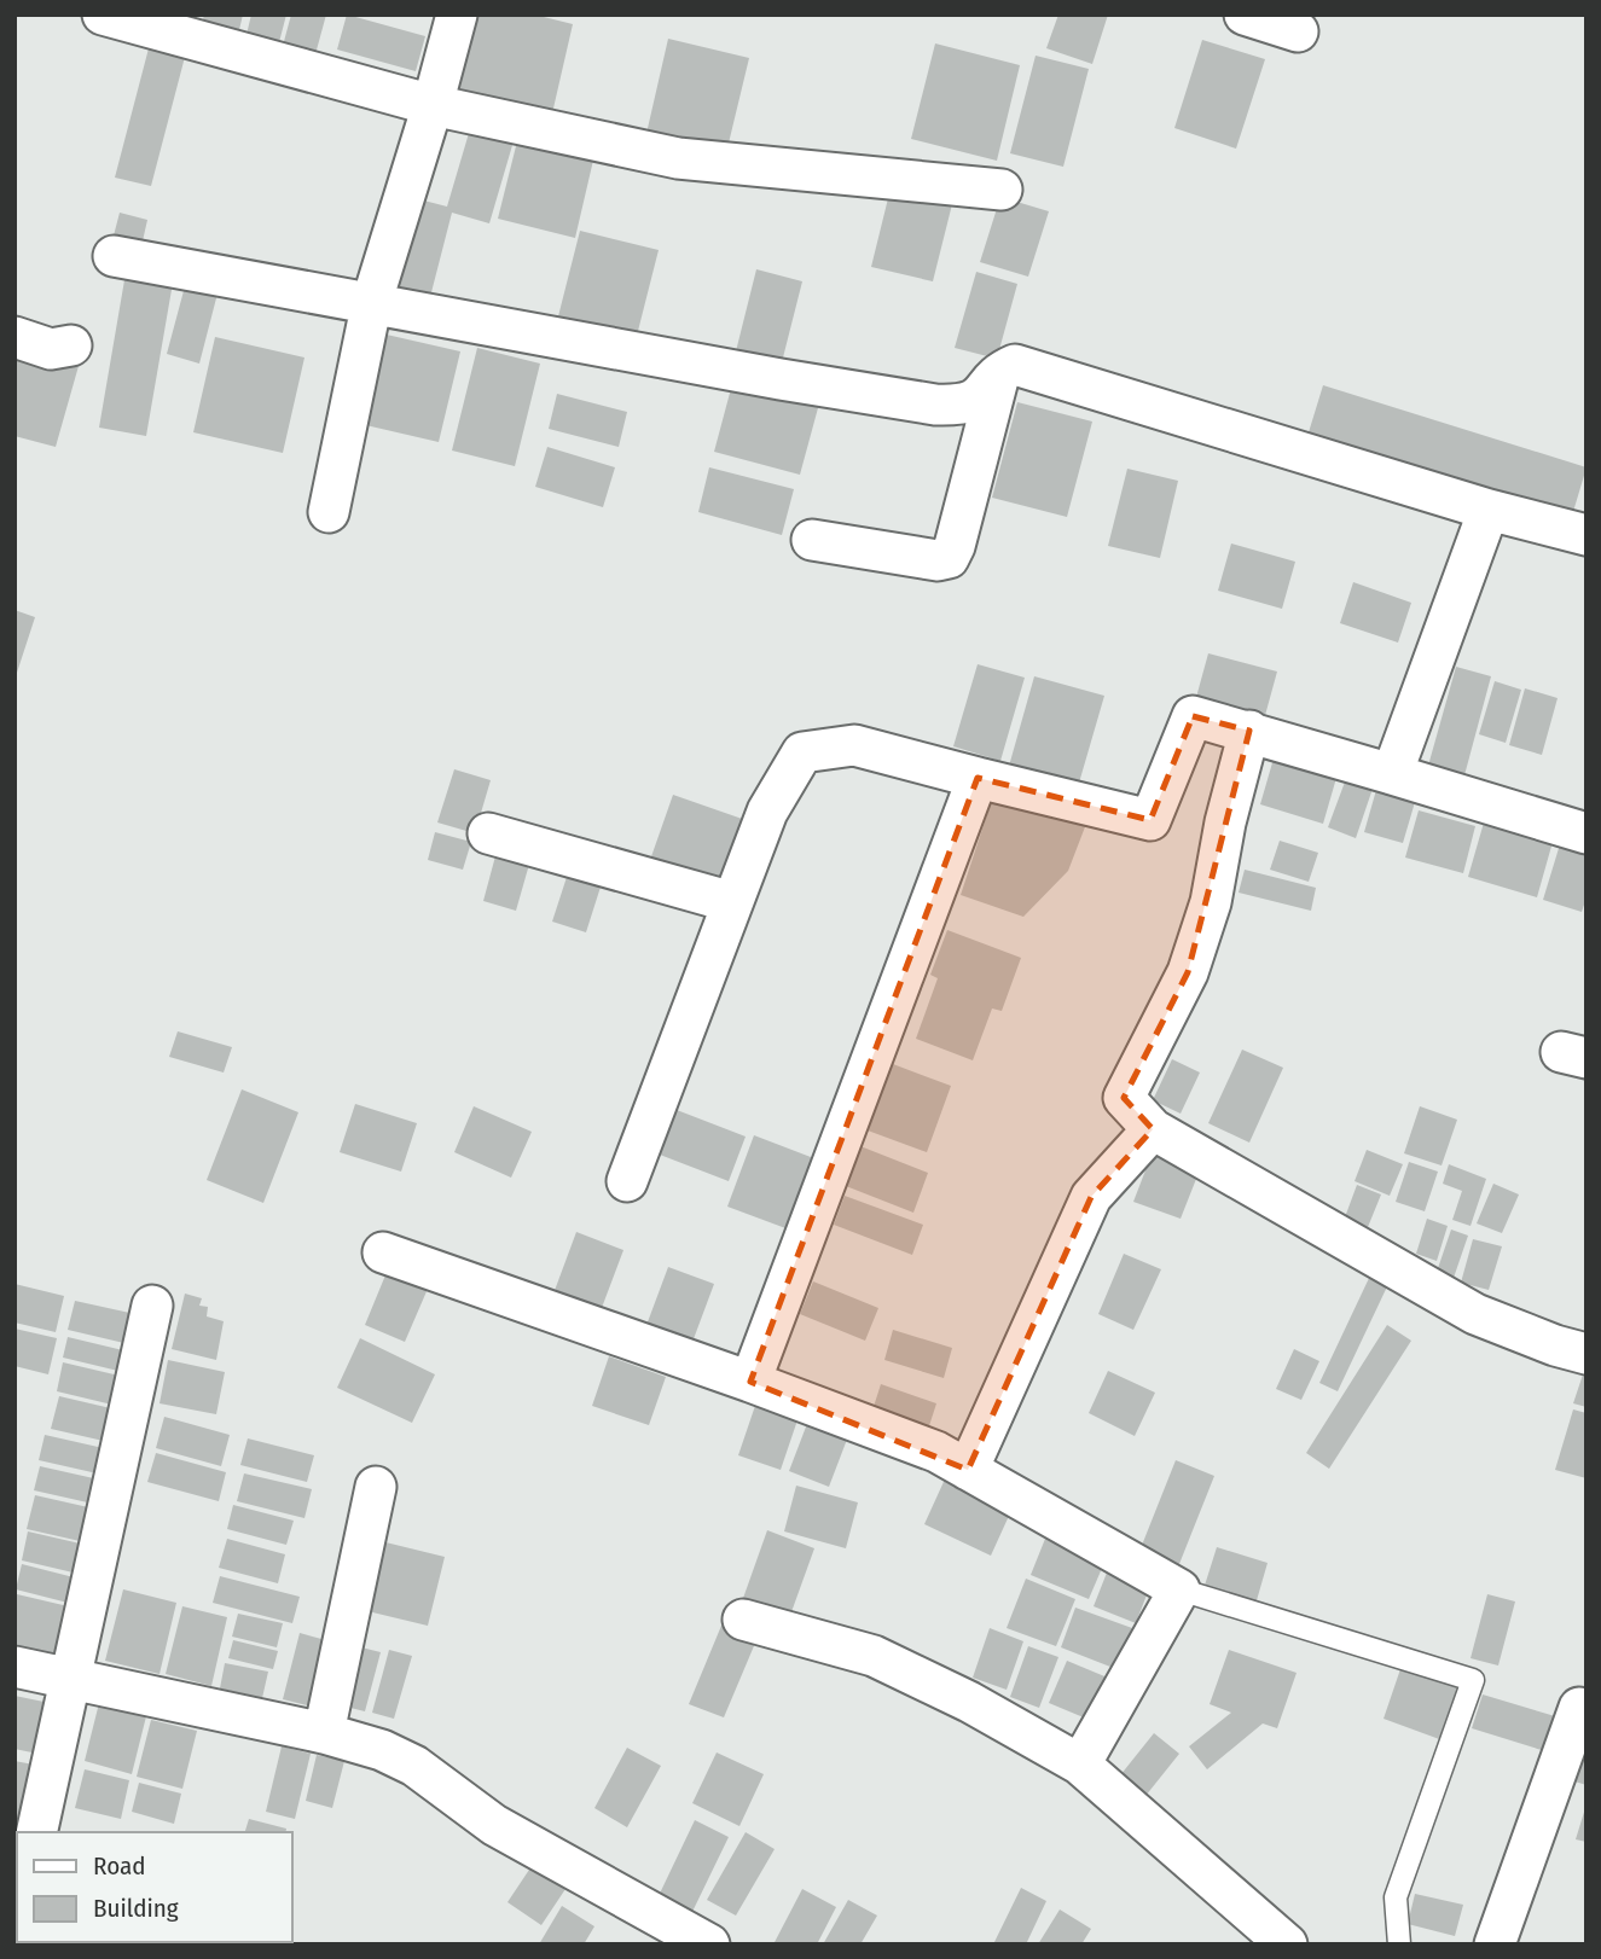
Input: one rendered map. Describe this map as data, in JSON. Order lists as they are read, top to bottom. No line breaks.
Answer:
{"legend":["Road","Building"]}
